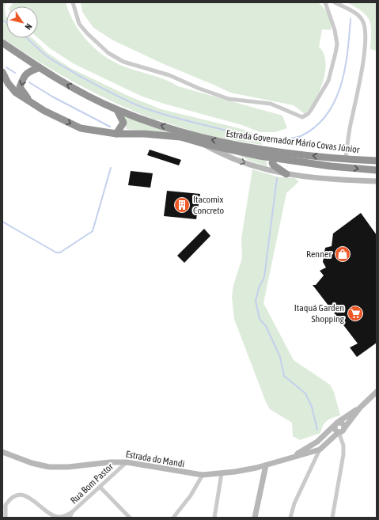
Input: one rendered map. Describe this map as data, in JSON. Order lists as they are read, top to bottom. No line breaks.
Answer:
{"streets":{"highway":["Estrada Governador Mário Covas Júnior"],"main road":["Estrada do Mandi"],"street":["Rua Bom Pastor"]},"crossings":[["Estrada do Mandi","Rua Bom Pastor"]],"places":{"building":["Itacomix Concreto"],"shop":["Renner"],"supermarket":["Itaquá Garden Shopping"]},"north":"bottom right"}
